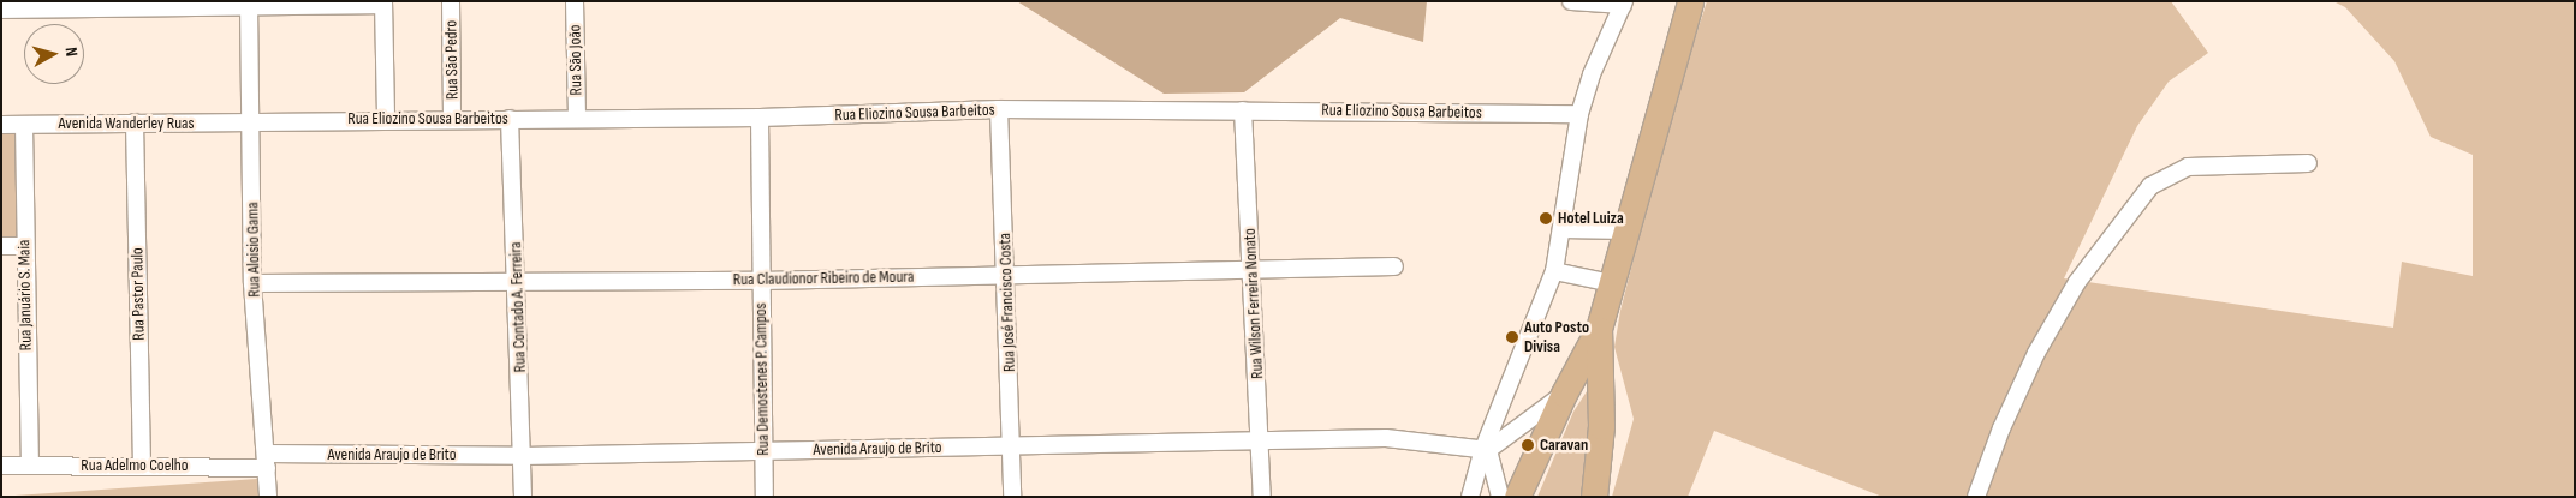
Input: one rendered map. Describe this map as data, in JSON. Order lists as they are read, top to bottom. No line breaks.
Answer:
{"streets":{"street":["Rua São Pedro","Rua São João","Rua Eliozino Sousa Barbeitos","Avenida Wanderley Ruas","Rua Aloisio Gama","Rua Claudionor Ribeiro de Moura","Rua Pastor Paulo","Rua Januário S. Maia","Rua José Francisco Costa","Rua Wilson Ferreira Nonato","Rua Contado A. Ferreira","Rua Demostenes P. Campos","Avenida Araujo de Brito","Rua Adelmo Coelho"]},"crossings":[["Rua São Pedro","Rua Eliozino Sousa Barbeitos"],["Rua São João","Rua Eliozino Sousa Barbeitos"],["Rua Eliozino Sousa Barbeitos","Avenida Wanderley Ruas"],["Rua Eliozino Sousa Barbeitos","Rua Aloisio Gama"],["Rua Eliozino Sousa Barbeitos","Rua José Francisco Costa"],["Rua Eliozino Sousa Barbeitos","Rua Wilson Ferreira Nonato"],["Rua Eliozino Sousa Barbeitos","Rua Contado A. Ferreira"],["Rua Eliozino Sousa Barbeitos","Rua Demostenes P. Campos"],["Avenida Wanderley Ruas","Rua Aloisio Gama"],["Avenida Wanderley Ruas","Rua Pastor Paulo"],["Avenida Wanderley Ruas","Rua Januário S. Maia"],["Rua Aloisio Gama","Rua Claudionor Ribeiro de Moura"],["Rua Aloisio Gama","Avenida Araujo de Brito"],["Rua Aloisio Gama","Rua Adelmo Coelho"],["Rua Claudionor Ribeiro de Moura","Rua José Francisco Costa"],["Rua Claudionor Ribeiro de Moura","Rua Wilson Ferreira Nonato"],["Rua Claudionor Ribeiro de Moura","Rua Contado A. Ferreira"],["Rua Claudionor Ribeiro de Moura","Rua Demostenes P. Campos"],["Rua Pastor Paulo","Rua Adelmo Coelho"],["Rua Januário S. Maia","Rua Adelmo Coelho"],["Rua José Francisco Costa","Avenida Araujo de Brito"],["Rua Wilson Ferreira Nonato","Avenida Araujo de Brito"],["Rua Contado A. Ferreira","Avenida Araujo de Brito"],["Rua Demostenes P. Campos","Avenida Araujo de Brito"],["Avenida Araujo de Brito","Rua Adelmo Coelho"]],"places":["Hotel Luiza","Auto Posto Divisa","Caravan"],"north":"right"}
